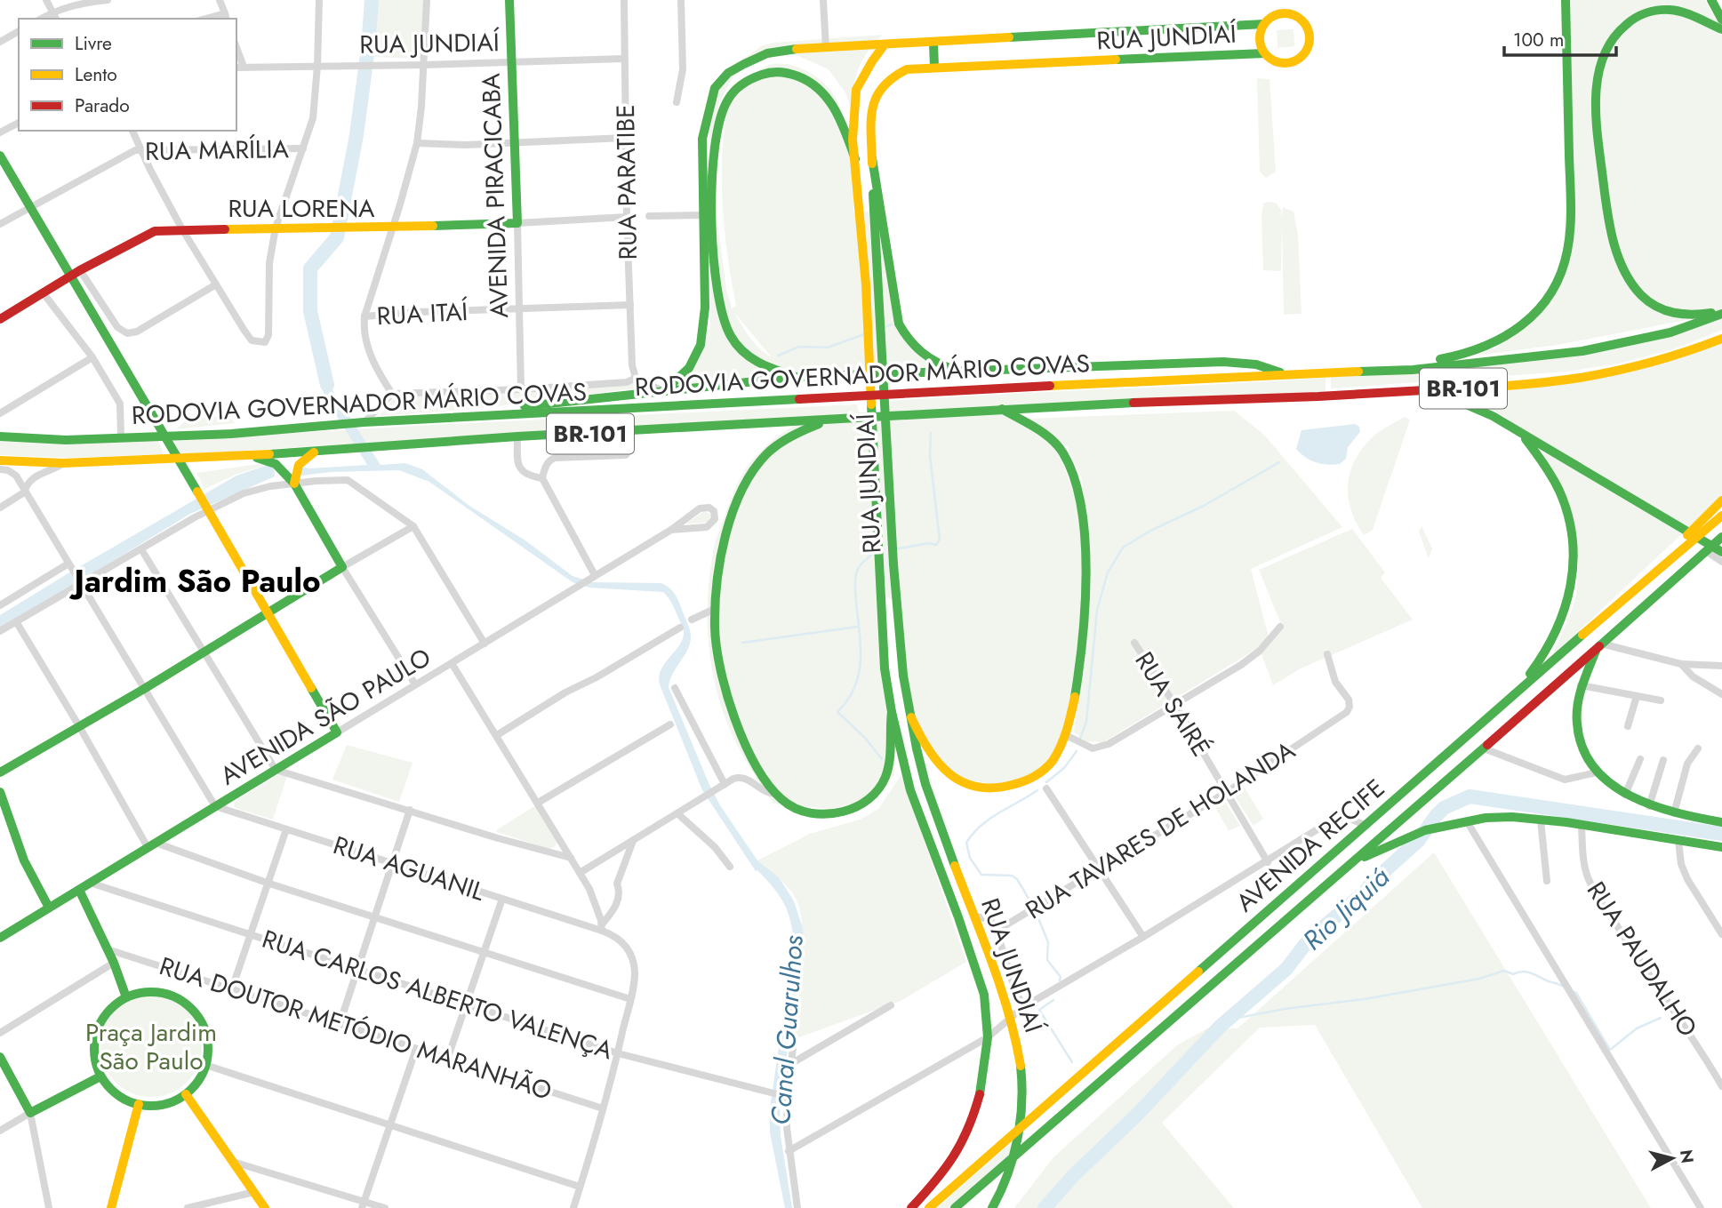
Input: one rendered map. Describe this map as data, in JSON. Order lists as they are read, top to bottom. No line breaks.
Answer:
{"streets":{"main road":["RUA JUNDIAÍ","AVENIDA PIRACICABA","RUA LORENA","RODOVIA GOVERNADOR MÁRIO COVAS","BR-101","AVENIDA SÃO PAULO","AVENIDA RECIFE"],"street":["RUA MARÍLIA","RUA PARATIBE","RUA ITAÍ","RUA SAIRÉ","RUA TAVARES DE HOLANDA","RUA AGUANIL","RUA PAUDALHO","RUA CARLOS ALBERTO VALENÇA","RUA DOUTOR METÓDIO MARANHÃO"]},"crossings":[["RUA JUNDIAÍ","RUA PARATIBE"],["RUA JUNDIAÍ","AVENIDA PIRACICABA"],["RUA JUNDIAÍ","RUA TAVARES DE HOLANDA"],["RUA PARATIBE","RUA LORENA"],["RUA PARATIBE","RUA ITAÍ"],["AVENIDA PIRACICABA","RUA LORENA"],["AVENIDA PIRACICABA","RUA ITAÍ"],["RUA SAIRÉ","RUA TAVARES DE HOLANDA"],["AVENIDA SÃO PAULO","RUA AGUANIL"],["AVENIDA SÃO PAULO","RUA CARLOS ALBERTO VALENÇA"]],"districts":["Jardim São Paulo"],"water":["Rio Jiquiá","Canal Guarulhos"],"parks":["Praça Jardim São Paulo"],"legend":["Livre","Lento","Parado"],"scale_bar":"100 m","north":"right"}
